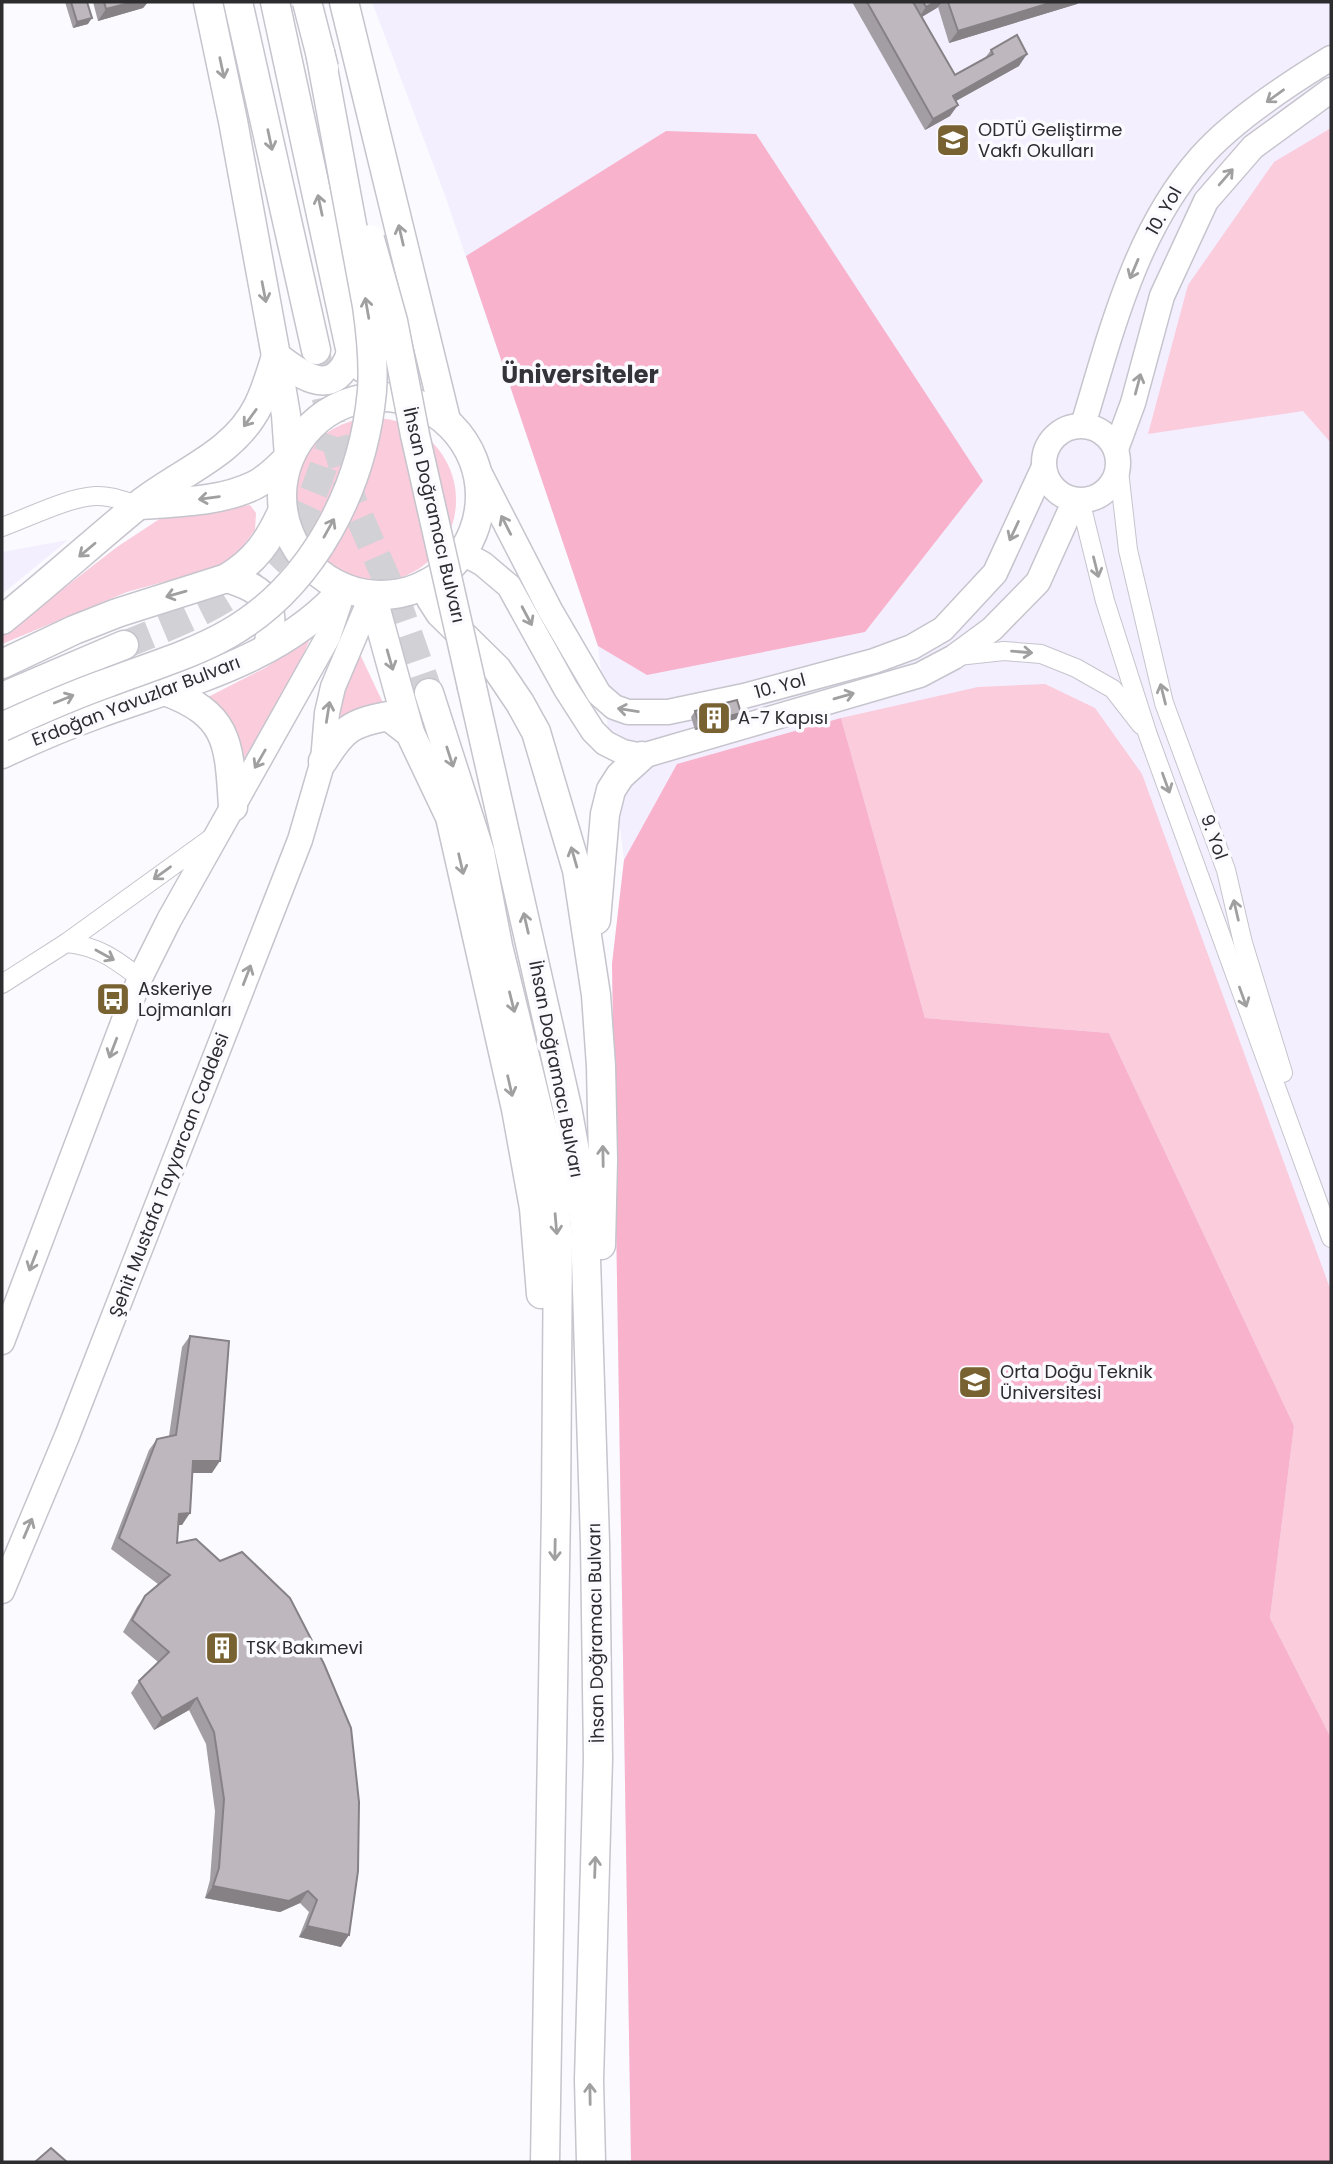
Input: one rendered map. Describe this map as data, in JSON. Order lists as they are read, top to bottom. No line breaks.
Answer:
{"streets":{"main road":["İhsan Doğramacı Bulvarı","Erdoğan Yavuzlar Bulvarı"],"street":["10. Yol","9. Yol","Şehit Mustafa Tayyarcan Caddesi"]},"crossings":[["10. Yol","İhsan Doğramacı Bulvarı"],["10. Yol","Erdoğan Yavuzlar Bulvarı"],["10. Yol","9. Yol"],["10. Yol","Şehit Mustafa Tayyarcan Caddesi"],["İhsan Doğramacı Bulvarı","Erdoğan Yavuzlar Bulvarı"],["İhsan Doğramacı Bulvarı","Şehit Mustafa Tayyarcan Caddesi"],["Erdoğan Yavuzlar Bulvarı","Şehit Mustafa Tayyarcan Caddesi"]],"districts":["Üniversiteler"],"places":{"school or university":["ODTÜ Geliştirme Vakfı Okulları","Orta Doğu Teknik Üniversitesi"],"building":["A-7 Kapısı","TSK Bakımevi"],"bus stop":["Askeriye Lojmanları"]}}
